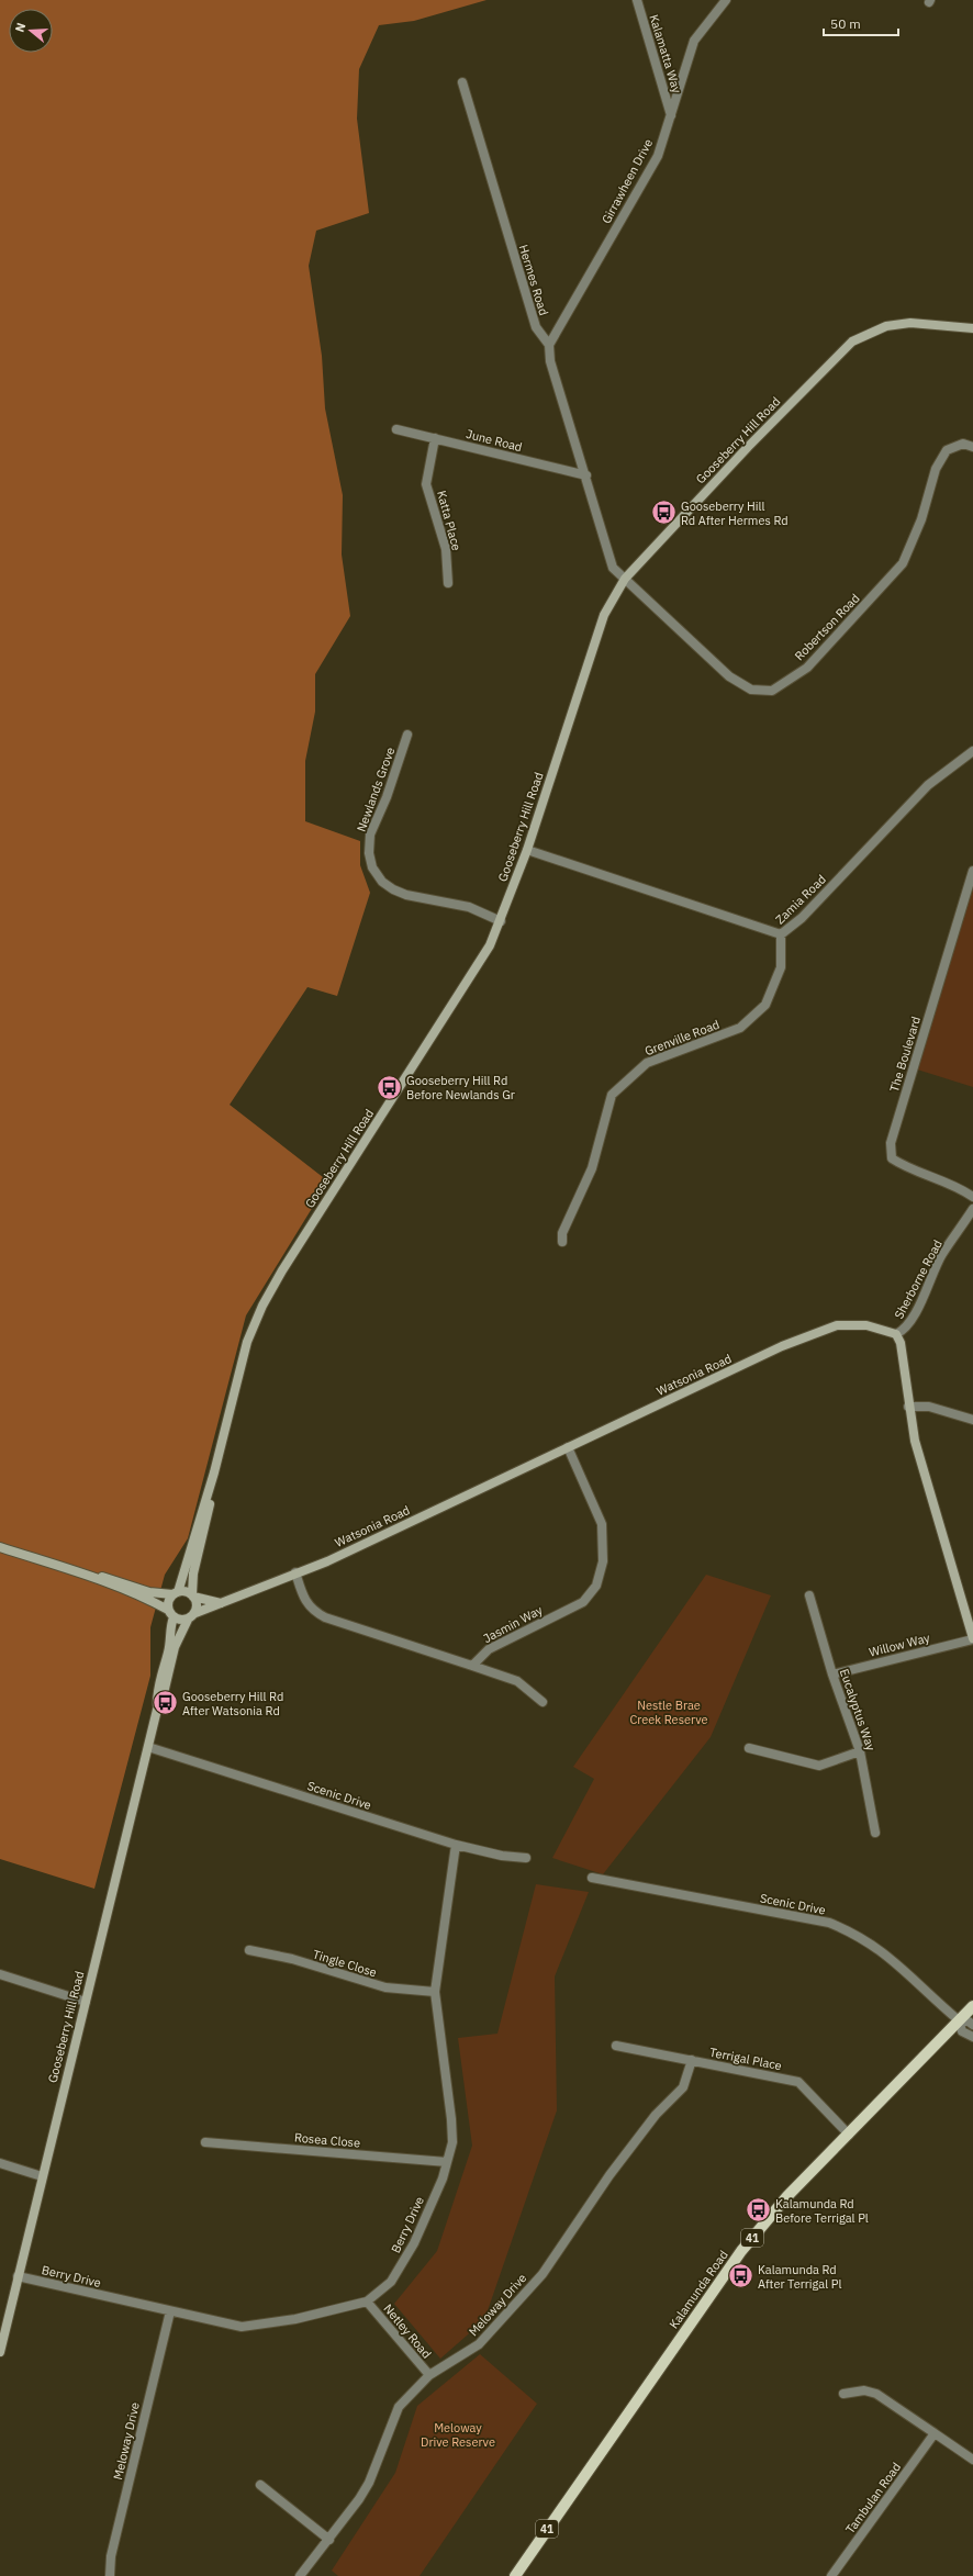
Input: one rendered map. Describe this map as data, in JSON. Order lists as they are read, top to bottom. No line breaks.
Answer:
{"streets":{"main road":["41","Kalamunda Road"],"street":["Kalamatta Way","Girrawheen Drive","Hermes Road","June Road","Gooseberry Hill Road","Katta Place","Robertson Road","Newlands Grove","Zamia Road","Grenville Road","The Boulevard","Sherborne Road","Watsonia Road","Jasmin Way","Willow Way","Eucalyptus Way","Scenic Drive","Tingle Close","Terrigal Place","Rosea Close","Berry Drive","Meloway Drive","Netley Road","Tambulan Road"]},"crossings":[["Kalamatta Way","Girrawheen Drive"],["Girrawheen Drive","Hermes Road"],["Hermes Road","June Road"],["Hermes Road","Gooseberry Hill Road"],["Hermes Road","Robertson Road"],["June Road","Katta Place"],["Gooseberry Hill Road","Robertson Road"],["Gooseberry Hill Road","Newlands Grove"],["Gooseberry Hill Road","Zamia Road"],["Gooseberry Hill Road","Watsonia Road"],["Gooseberry Hill Road","Scenic Drive"],["Gooseberry Hill Road","Berry Drive"],["Zamia Road","Grenville Road"],["Sherborne Road","Watsonia Road"],["Watsonia Road","Jasmin Way"],["Willow Way","Eucalyptus Way"],["Scenic Drive","Berry Drive"],["Scenic Drive","Kalamunda Road"],["Tingle Close","Berry Drive"],["Terrigal Place","Kalamunda Road"],["Terrigal Place","Meloway Drive"],["Rosea Close","Berry Drive"],["Berry Drive","Meloway Drive"],["Berry Drive","Netley Road"],["Meloway Drive","Netley Road"]],"parks":["Nestle Brae Creek Reserve","Meloway Drive Reserve"],"places":{"bus stop":["Gooseberry Hill Rd After Hermes Rd","Gooseberry Hill Rd Before Newlands Gr","Gooseberry Hill Rd After Watsonia Rd","Kalamunda Rd Before Terrigal Pl","Kalamunda Rd After Terrigal Pl"]},"scale_bar":"50 m","north":"left"}
